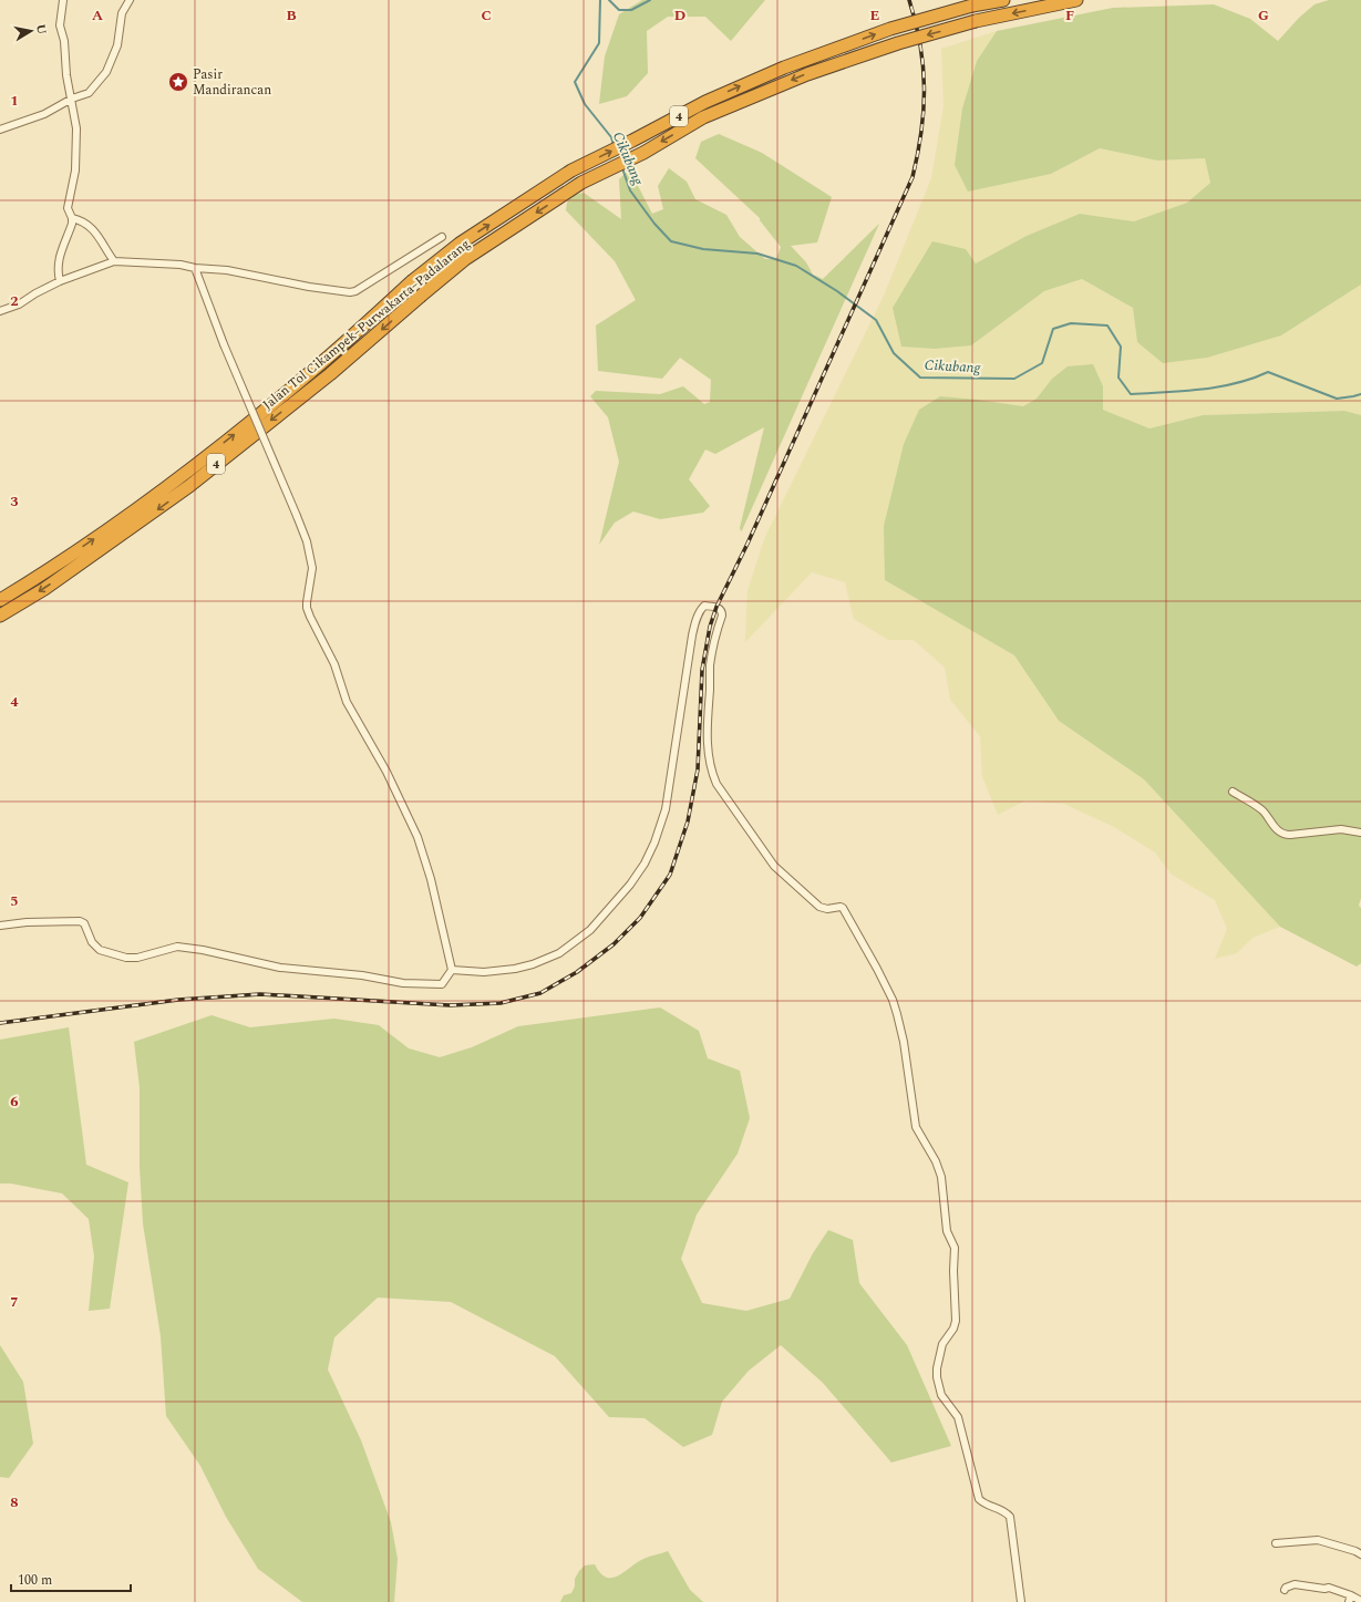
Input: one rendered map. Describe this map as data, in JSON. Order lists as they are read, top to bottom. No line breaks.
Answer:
{"streets":{"highway":["4","Jalan Tol Cikampek–Purwakarta–Padalarang"]},"water":["Cikubang"],"places":{"place":["Pasir Mandirancan"]},"scale_bar":"100 m","north":"right","grid":{"columns":["A","B","C","D","E","F","G"],"rows":["1","2","3","4","5","6","7","8"]}}
